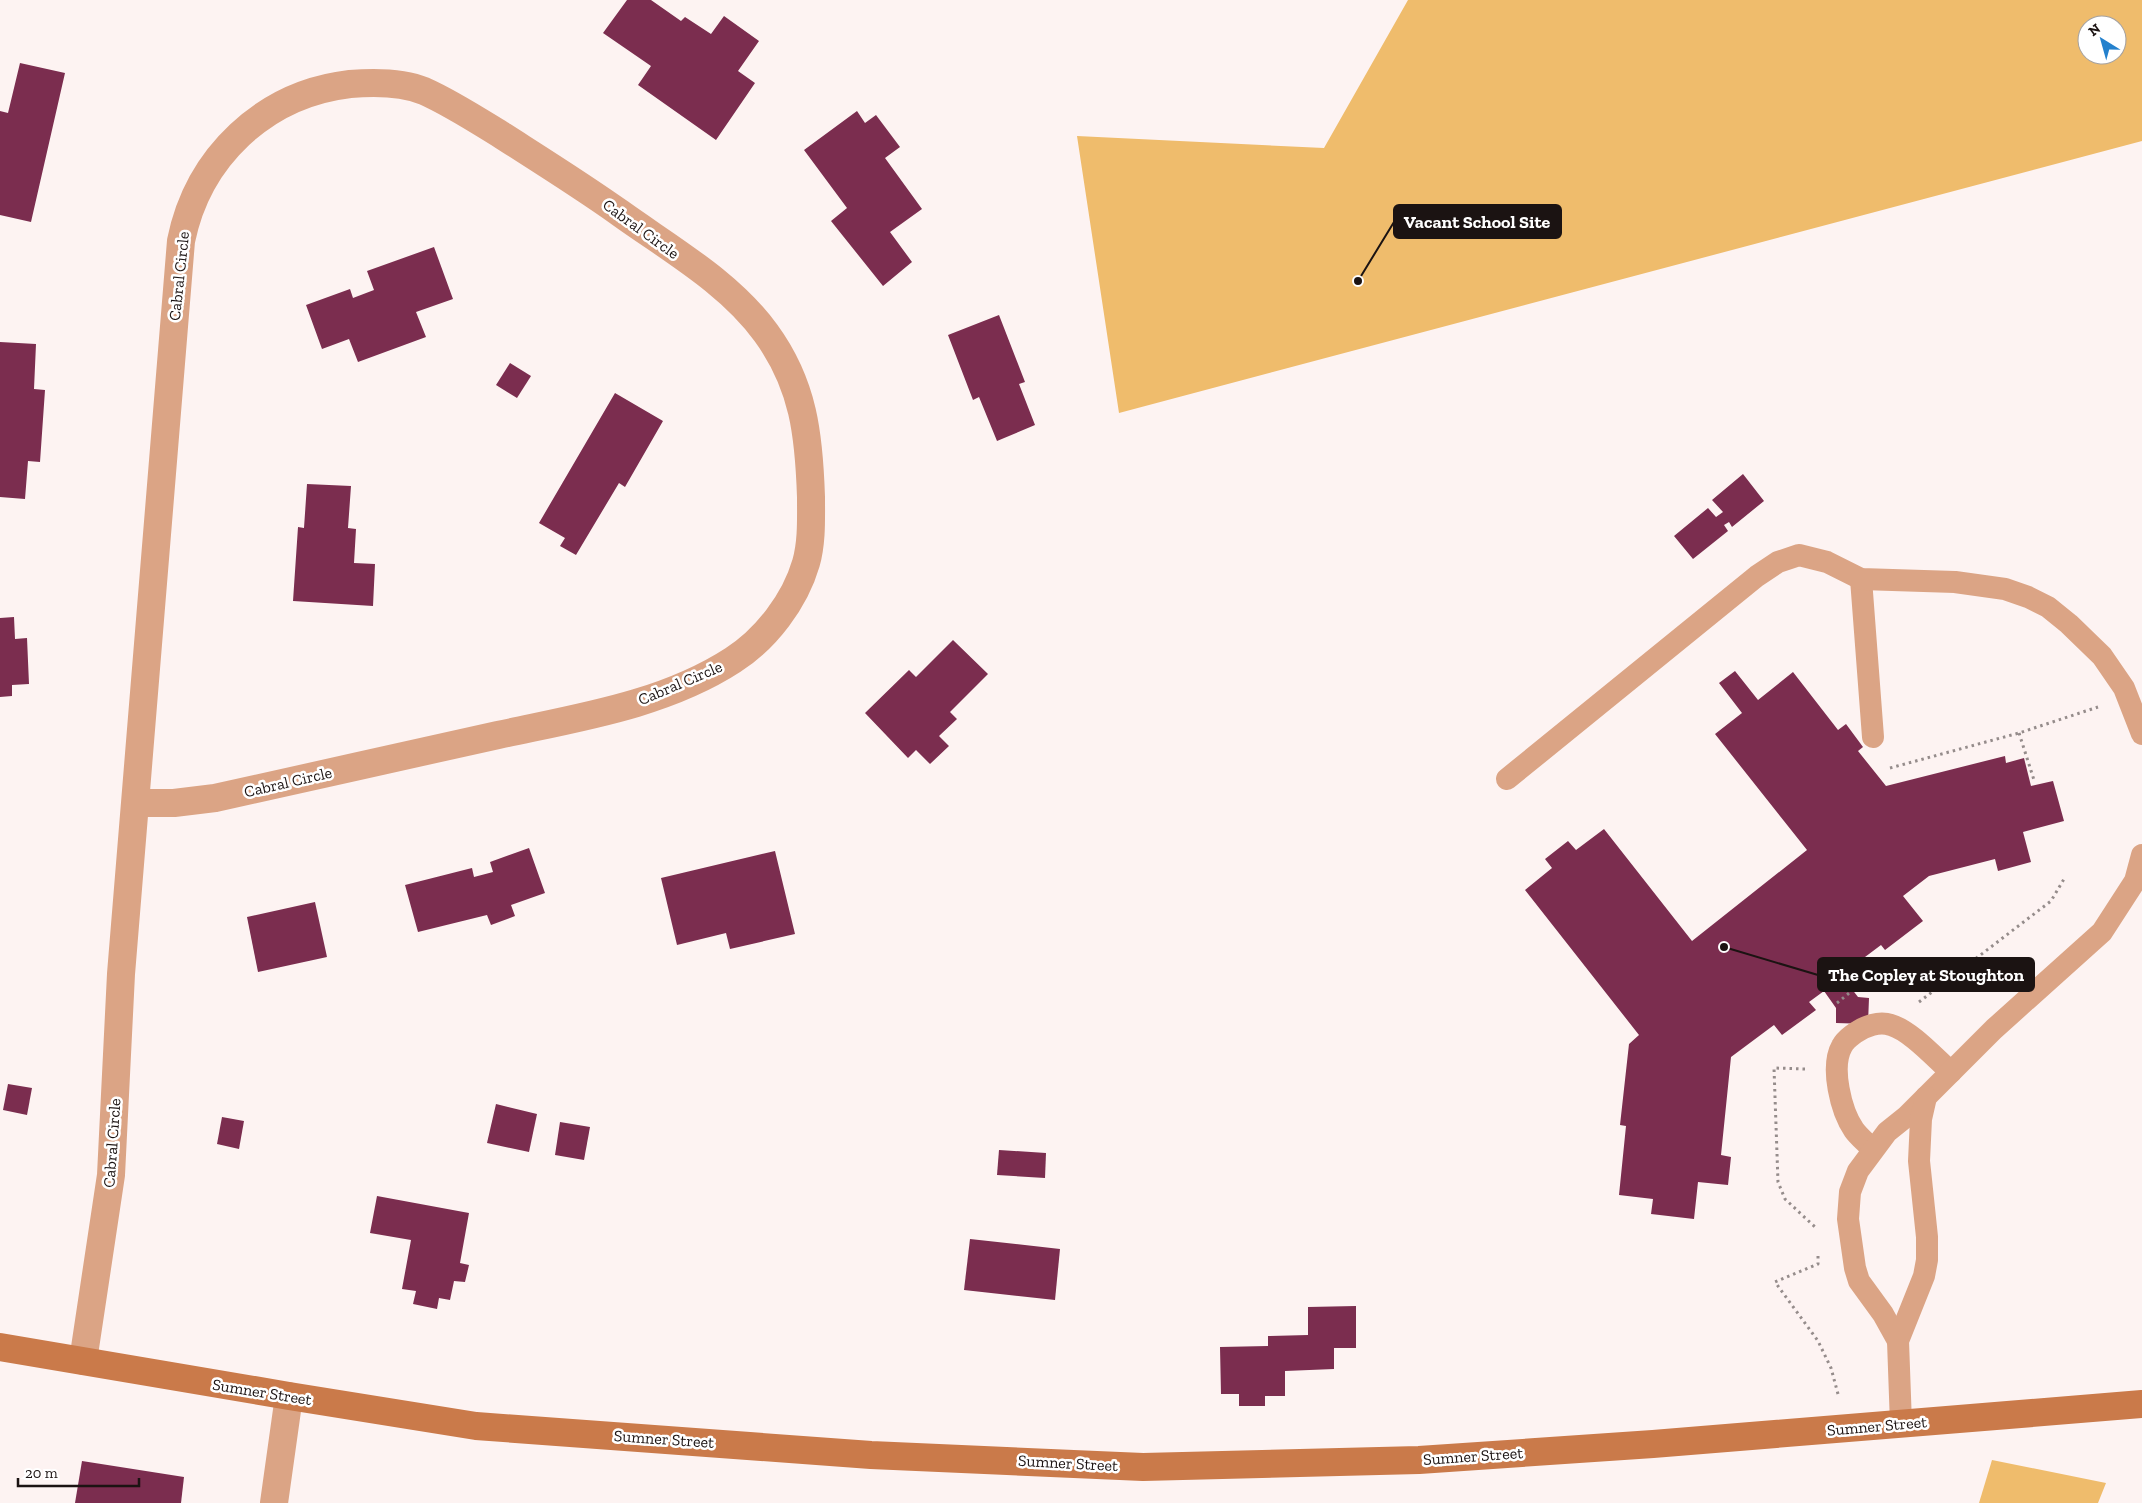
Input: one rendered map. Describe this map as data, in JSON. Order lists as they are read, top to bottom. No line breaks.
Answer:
{"streets":{"main road":["Sumner Street"],"street":["Cabral Circle"]},"crossings":[["Cabral Circle","Sumner Street"]],"places":["Vacant School Site","The Copley at Stoughton"],"scale_bar":"20 m","north":"top left"}
